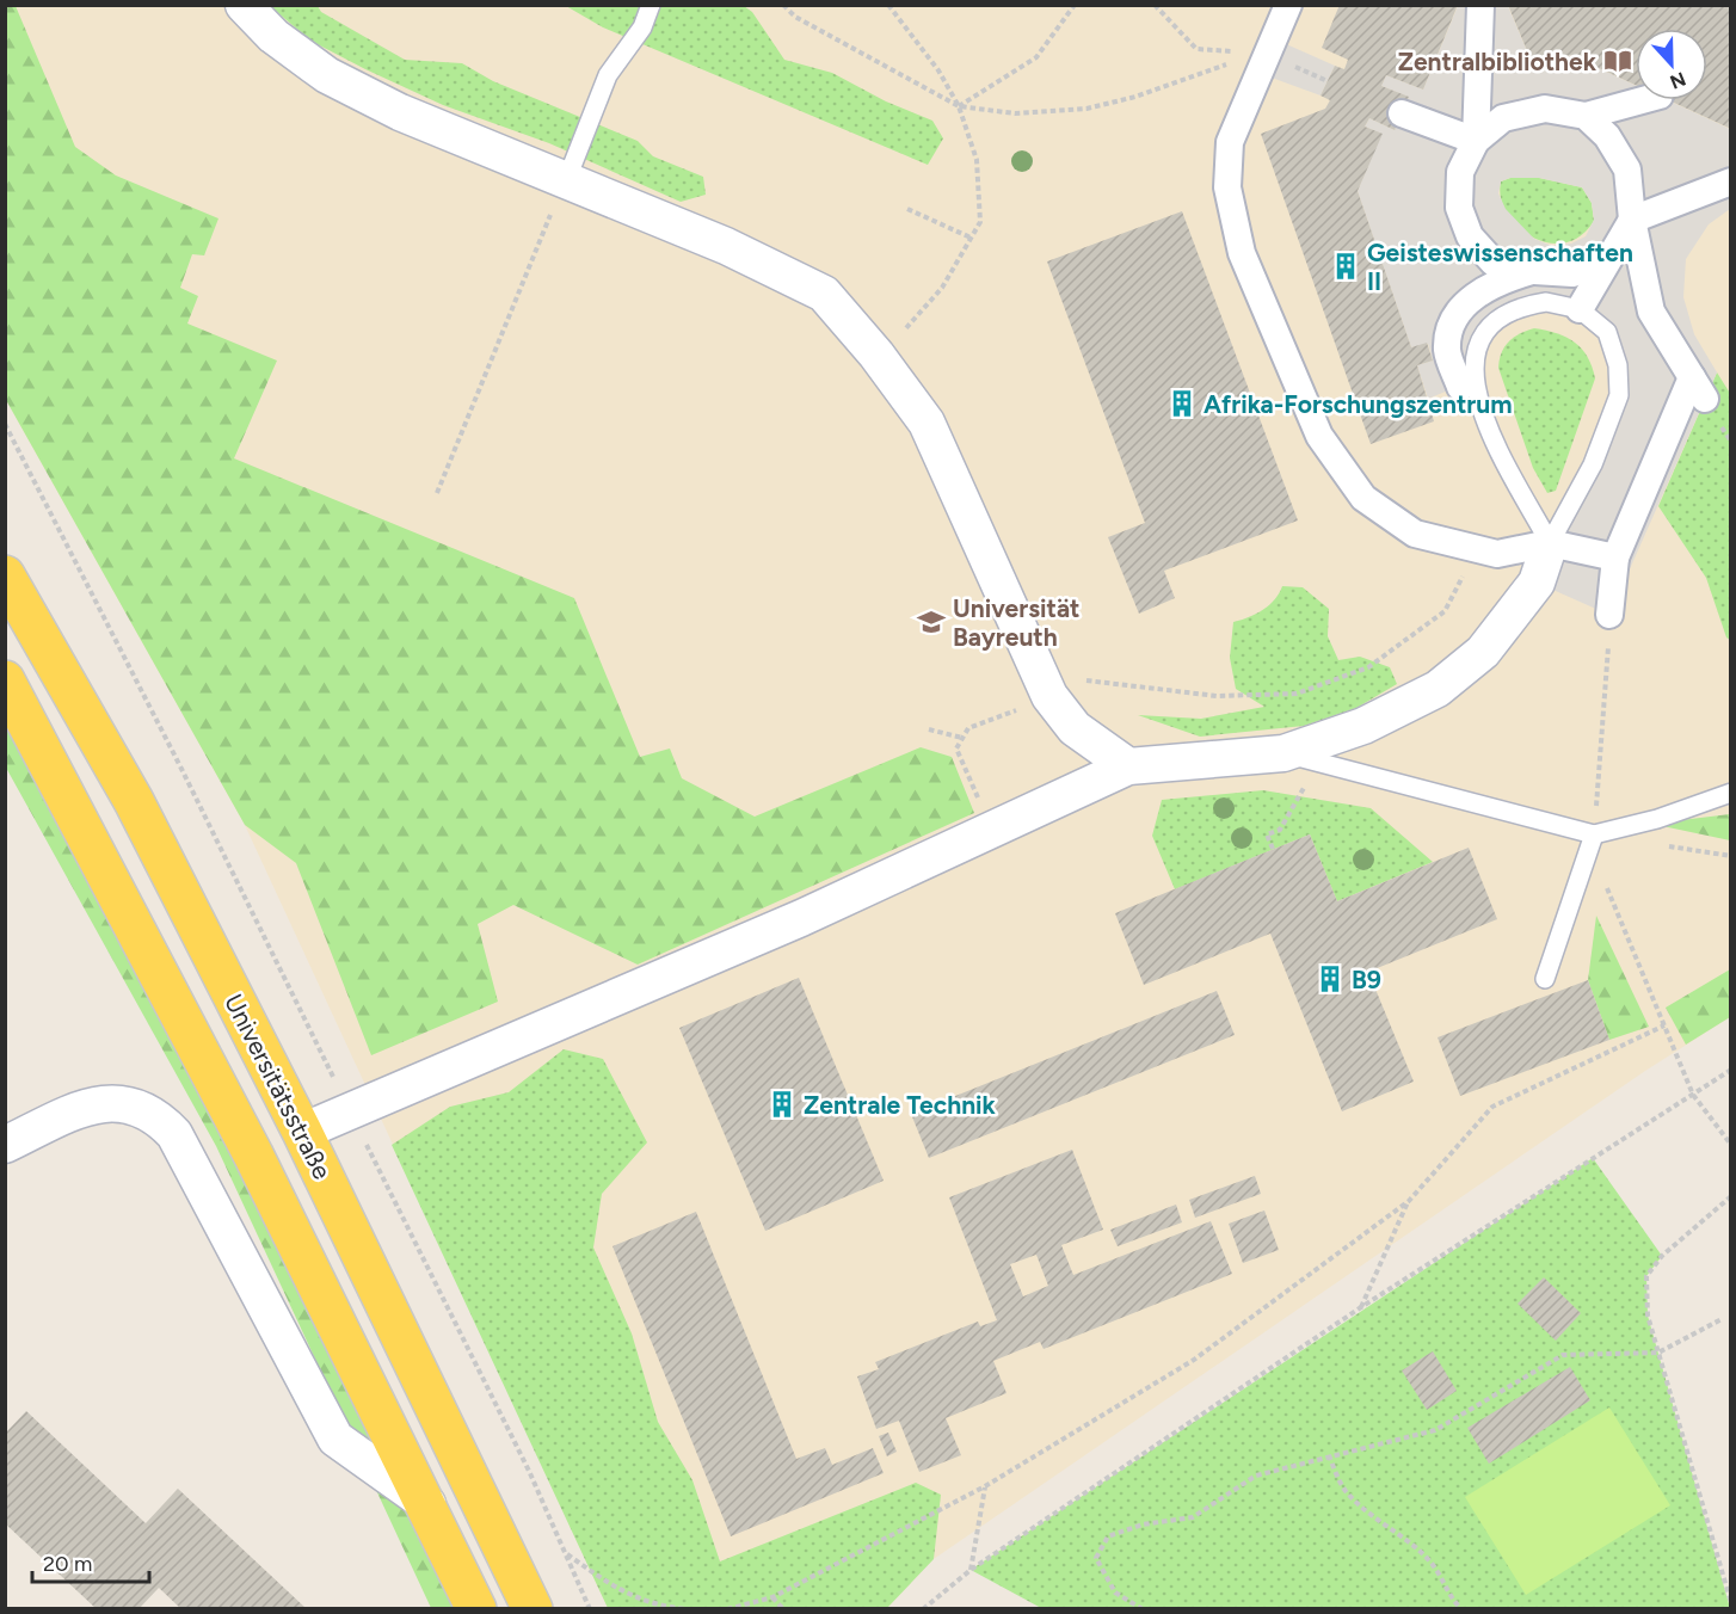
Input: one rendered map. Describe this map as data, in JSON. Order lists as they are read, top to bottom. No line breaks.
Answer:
{"streets":{"main road":["Universitätsstraße"]},"places":{"library":["Zentralbibliothek"],"building":["Geisteswissenschaften II","Afrika-Forschungszentrum","B9","Zentrale Technik"],"school or university":["Universität Bayreuth"]},"scale_bar":"20 m","north":"bottom"}
